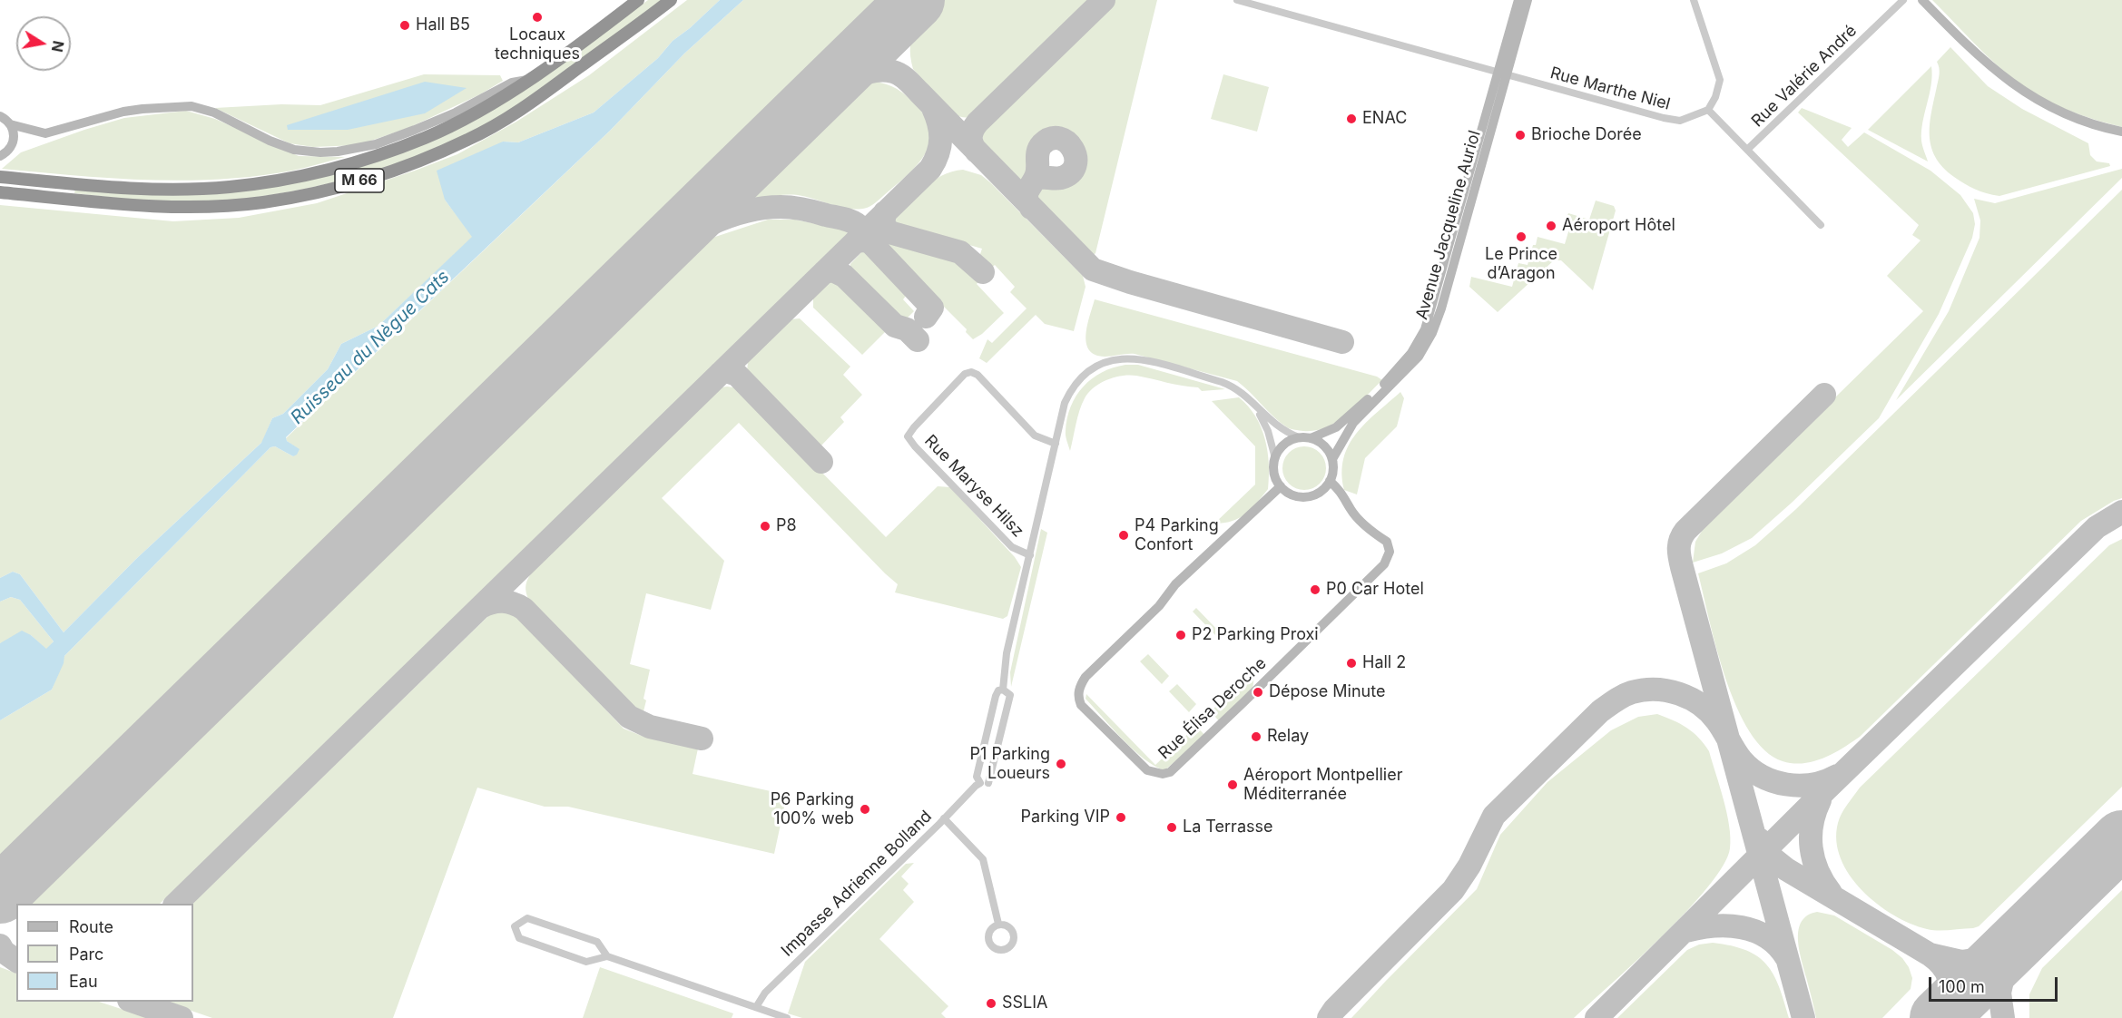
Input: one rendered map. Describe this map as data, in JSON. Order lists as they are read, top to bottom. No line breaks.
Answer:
{"streets":{"highway":["M 66"],"street":["Rue Valérie André","Rue Marthe Niel","Avenue Jacqueline Auriol","Rue Maryse Hilsz","Rue Élisa Deroche","Impasse Adrienne Bolland"]},"crossings":[["Rue Marthe Niel","Avenue Jacqueline Auriol"],["Avenue Jacqueline Auriol","Rue Élisa Deroche"]],"water":["Ruisseau du Nègue Cats"],"places":["Locaux techniques","Hall B5","ENAC","Brioche Dorée","Aéroport Hôtel","Le Prince d’Aragon","P8","P4 Parking Confort","P0 Car Hotel","P2 Parking Proxi","Hall 2","Dépose Minute","Relay","P1 Parking Loueurs","Aéroport Montpellier Méditerranée","P6 Parking 100% web","Parking VIP","La Terrasse","SSLIA"],"legend":["Route","Parc","Eau"],"scale_bar":"100 m","north":"right"}
